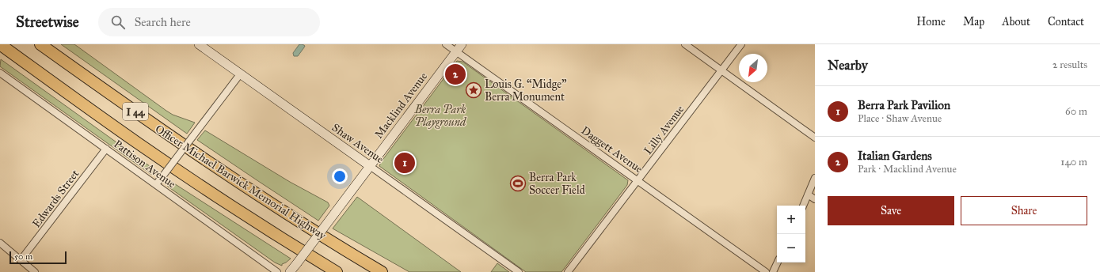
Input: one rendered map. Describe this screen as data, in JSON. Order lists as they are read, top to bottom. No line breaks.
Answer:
{"streets":{"highway":["I 44","Officer Michael Barwick Memorial Highway"],"street":["Macklind Avenue","Lilly Avenue","Shaw Avenue","Daggett Avenue","Pattison Avenue","Edwards Street"]},"crossings":[["Macklind Avenue","Shaw Avenue"],["Macklind Avenue","Daggett Avenue"],["Lilly Avenue","Daggett Avenue"],["Pattison Avenue","Edwards Street"]],"parks":["Berra Park Playground"],"places":{"place":["Louis G. “Midge” Berra Monument"],"sports":["Berra Park Soccer Field"]},"scale_bar":"50 m","north":"bottom left","page":{"header":"Streetwise","search":"Search here","nav":["Home","Map","About","Contact"],"heading":["Nearby","2 results"],"pins":["2","1"],"list":[{"mark":"1","name":"Berra Park Pavilion","note":"Place · Shaw Avenue","value":"60 m"},{"mark":"2","name":"Italian Gardens","note":"Park · Macklind Avenue","value":"140 m"}],"buttons":["Save","Share"],"map_buttons":["+","−"],"scale":"50 m"}}
